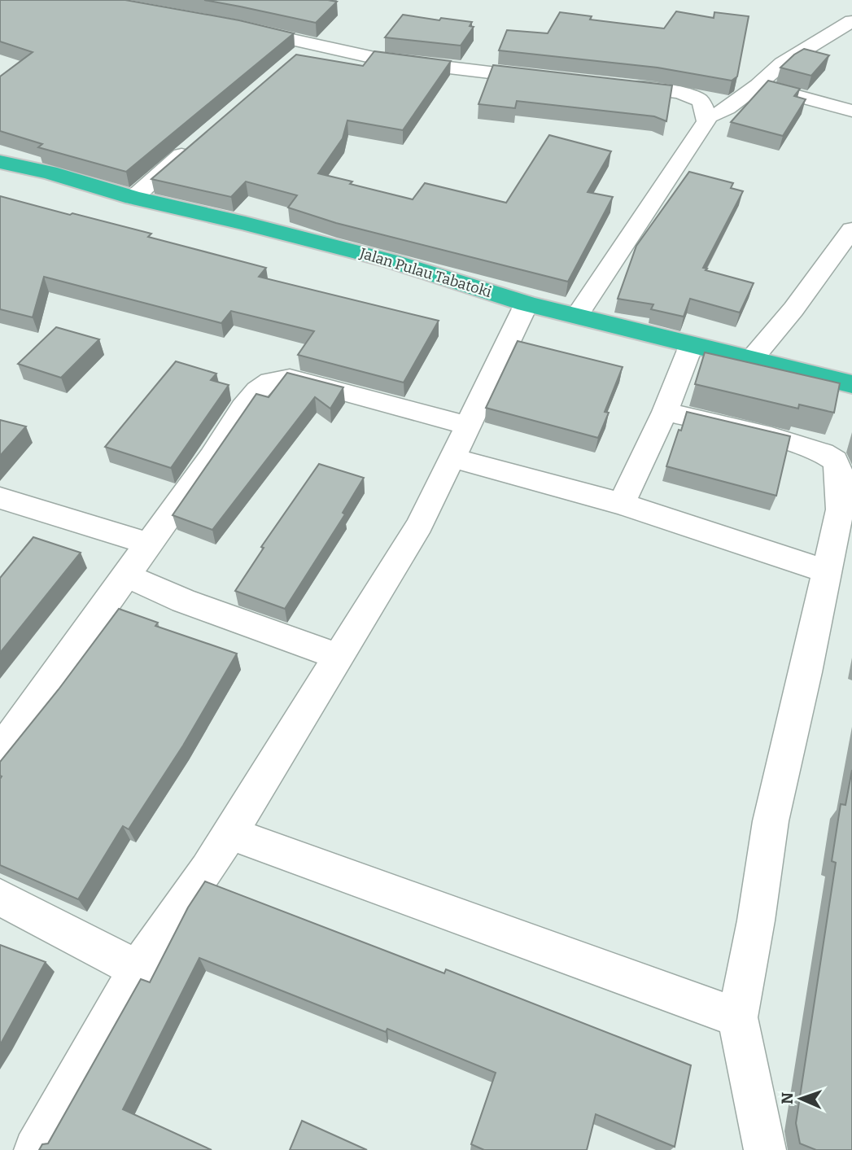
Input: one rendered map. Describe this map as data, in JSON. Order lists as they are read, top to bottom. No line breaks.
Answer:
{"streets":{"highway":["Jalan Pulau Tabatoki"]},"north":"left"}
